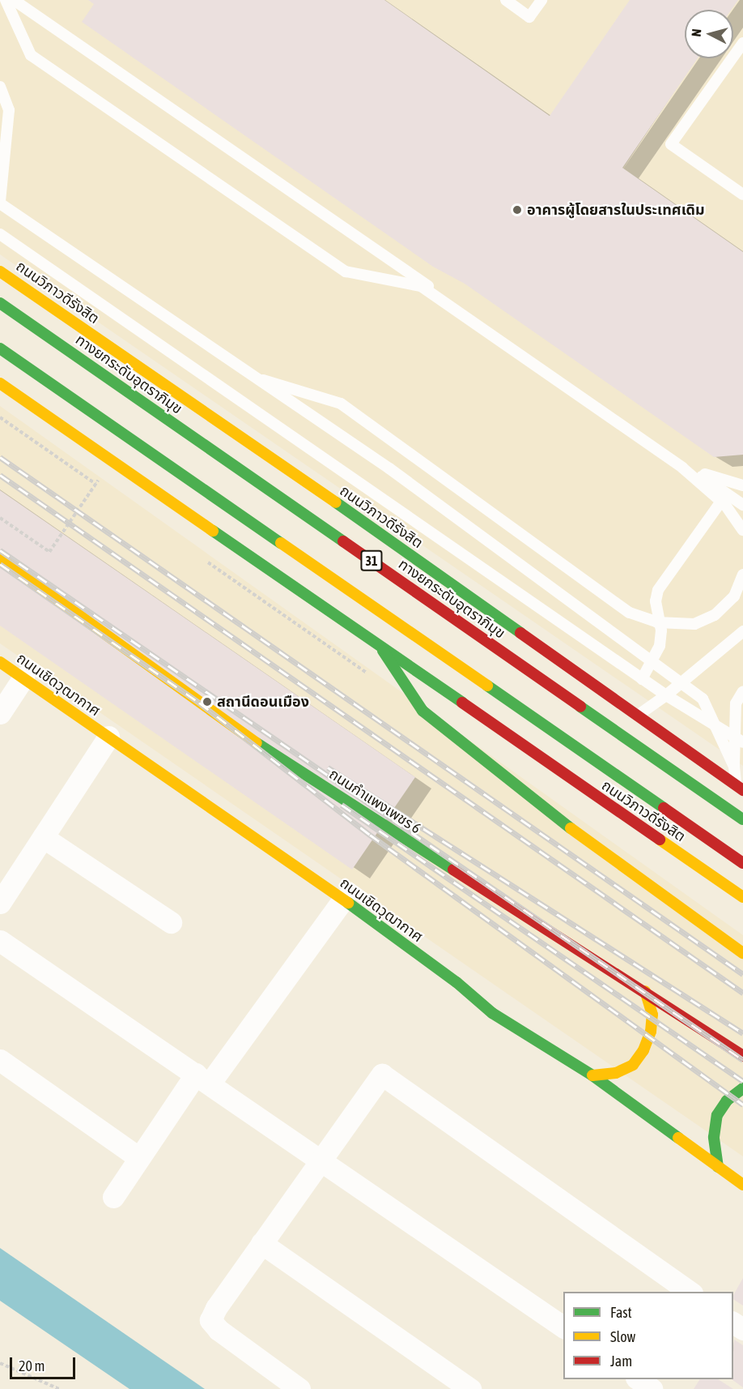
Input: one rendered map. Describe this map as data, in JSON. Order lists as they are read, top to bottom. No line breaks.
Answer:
{"streets":{"main road":["ถนนวิภาวดีรังสิต","ทางยกระดับอุตราภิมุข","31","ถนนเชิดวุฒากาศ","ถนนกำแพงเพชร 6"]},"places":["อาคารผู้โดยสารในประเทศเดิม","สถานีดอนเมือง"],"legend":["Fast","Slow","Jam"],"scale_bar":"20 m","north":"left"}
